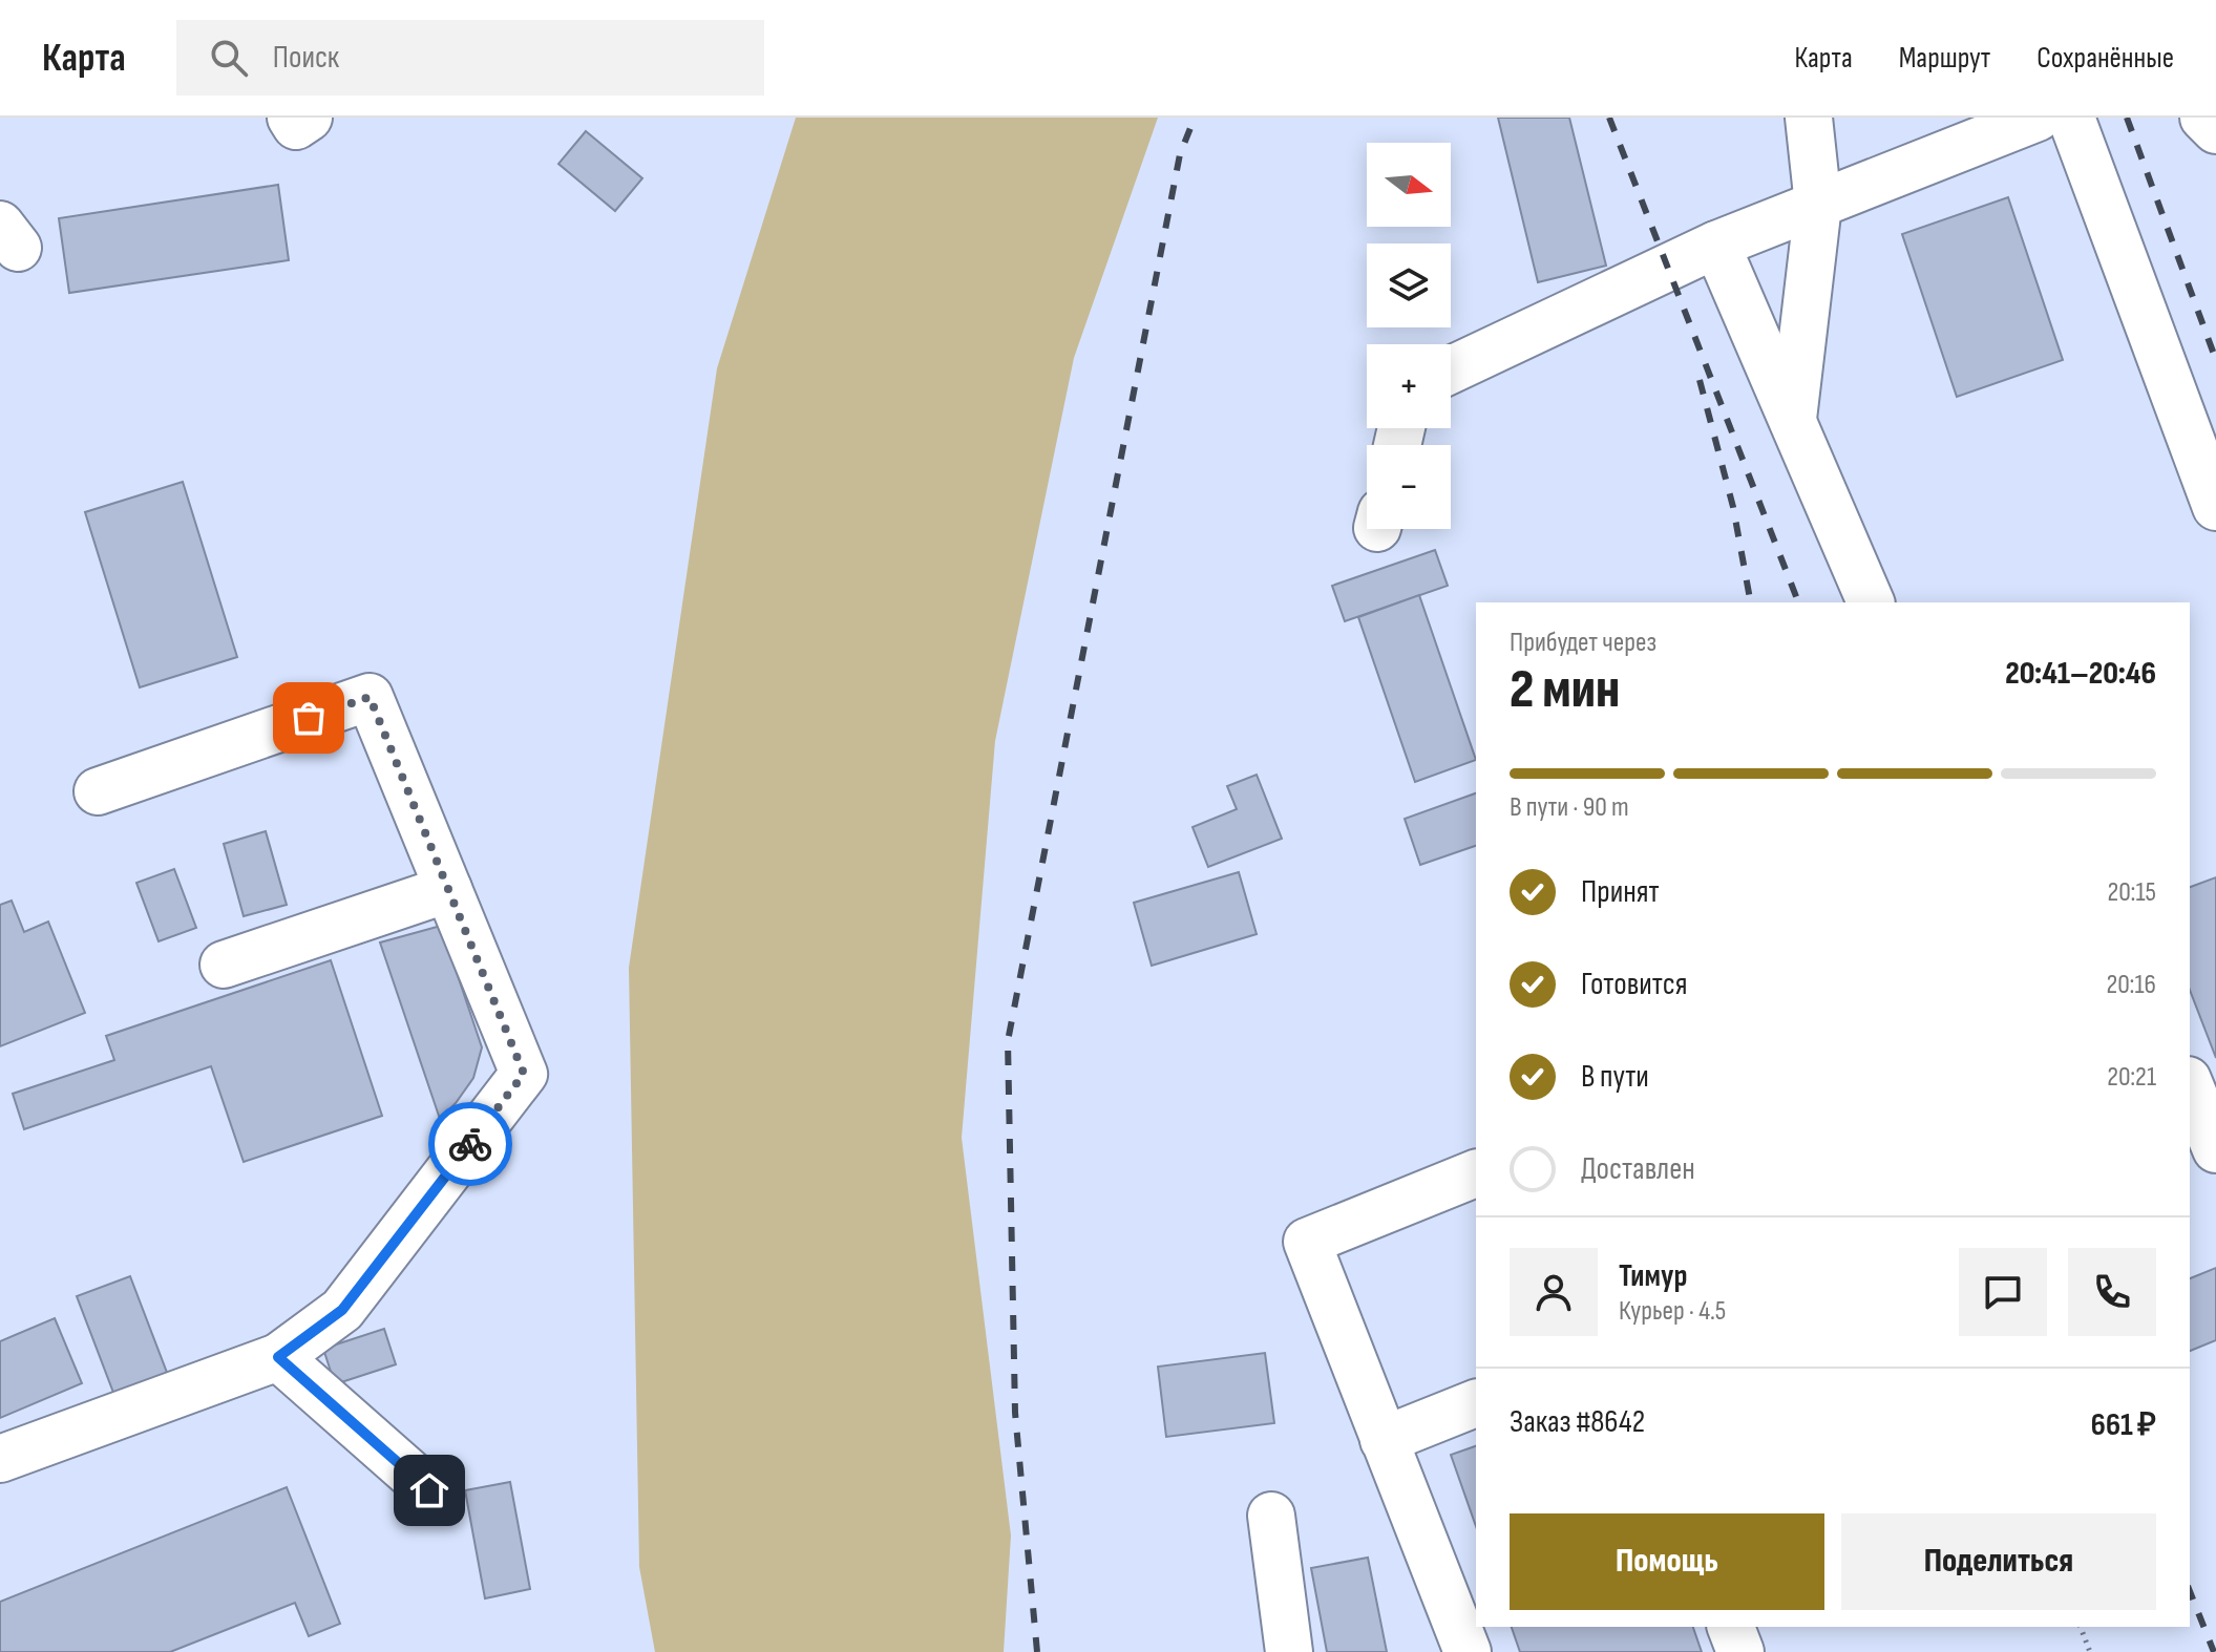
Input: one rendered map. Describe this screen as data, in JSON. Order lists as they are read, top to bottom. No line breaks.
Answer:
{"north":"right","page":{"header":"Карта","search":"Поиск","nav":["Карта","Маршрут","Сохранённые"],"map_buttons":["+","−"],"heading":["2 мин","Прибудет через","20:41–20:46"],"panel":["Тимур","Курьер · 4.5","Заказ #8642","661 ₽"],"bar":"В пути · 90 m","list":[["Принят","20:15"],["Готовится","20:16"],["В пути","20:21"],"Доставлен"],"buttons":["Помощь","Поделиться"]}}
